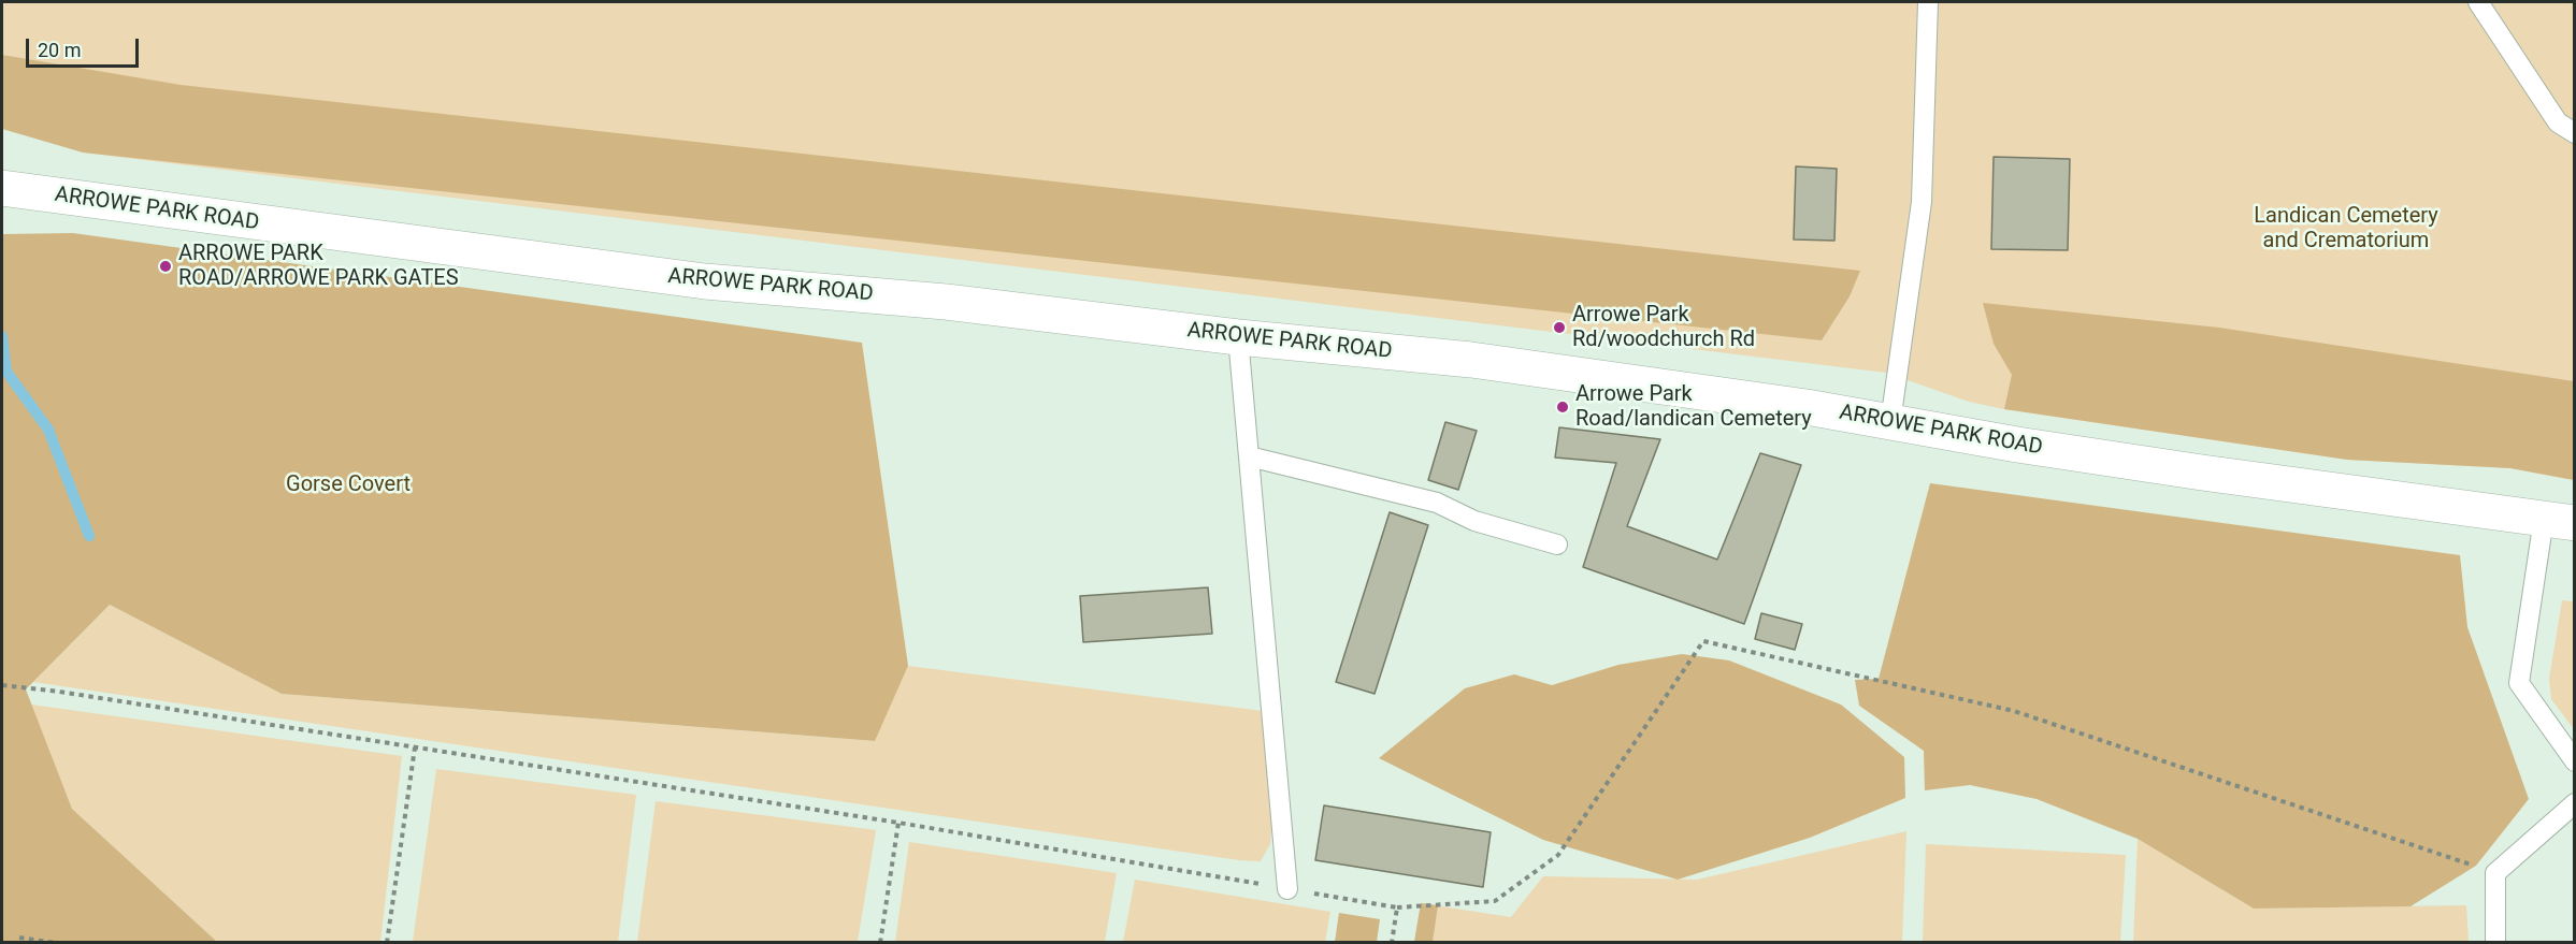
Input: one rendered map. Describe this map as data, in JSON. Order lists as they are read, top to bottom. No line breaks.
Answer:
{"streets":{"main road":["ARROWE PARK ROAD"]},"parks":["Landican Cemetery and Crematorium","Gorse Covert"],"places":["ARROWE PARK ROAD/ARROWE PARK GATES","Arrowe Park Rd/woodchurch Rd","Arrowe Park Road/landican Cemetery"],"scale_bar":"20 m"}
